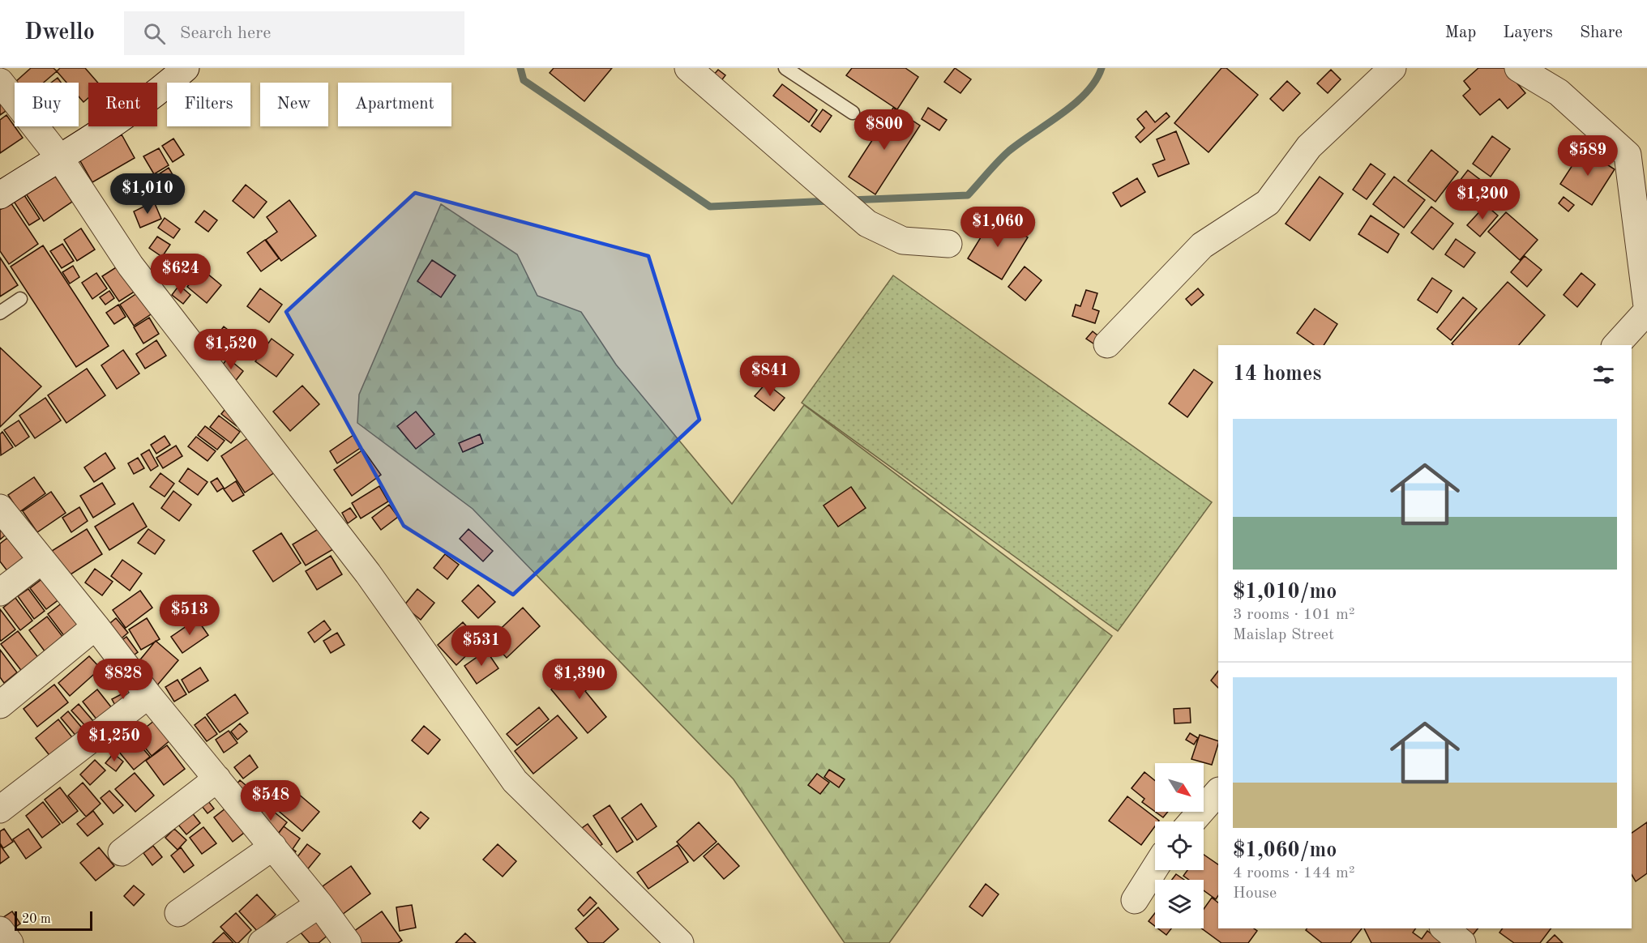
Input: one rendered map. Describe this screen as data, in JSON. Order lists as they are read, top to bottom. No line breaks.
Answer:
{"scale_bar":"20 m","north":"bottom right","page":{"header":"Dwello","search":"Search here","nav":["Map","Layers","Share"],"chip":["Buy","Rent","Filters","New","Apartment"],"price":["$800","$589","$1,010","$1,200","$1,060","$624","$1,520","$841","$513","$531","$828","$1,390","$1,250","$548"],"heading":"14 homes","list":[{"name":"$1,010/mo","note":"3 rooms · 101 m² · Maislap Street"},{"name":"$1,060/mo","note":"4 rooms · 144 m² · House"}],"scale":"20 m"}}
